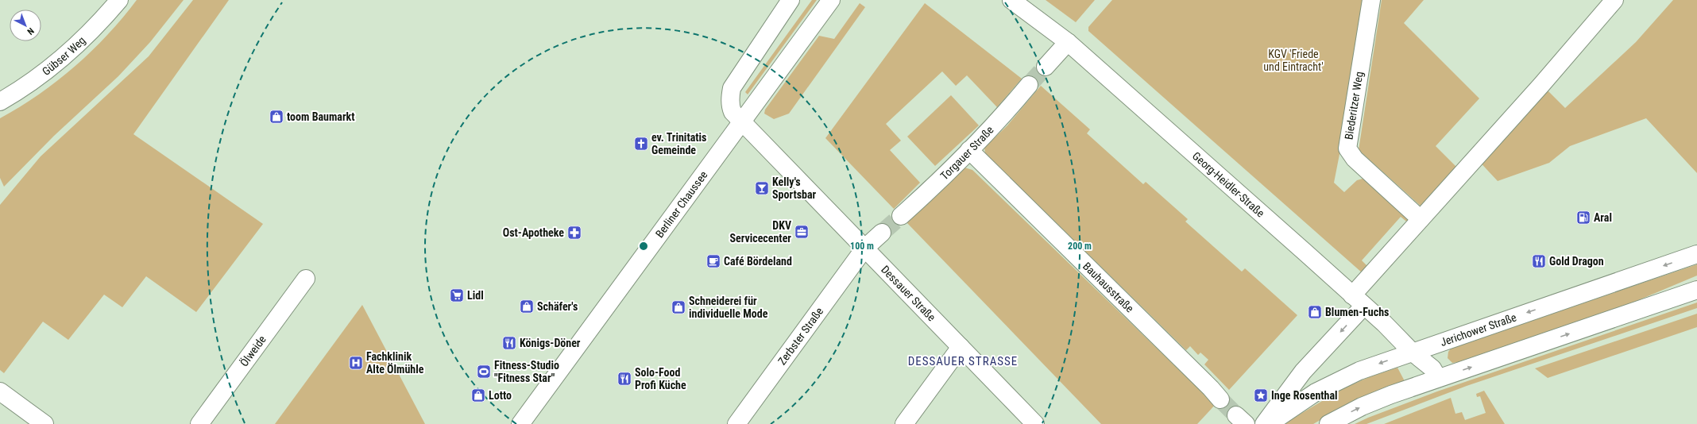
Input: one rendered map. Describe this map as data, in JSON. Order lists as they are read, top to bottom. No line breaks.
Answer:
{"streets":{"street":["Gübser Weg","Biederitzer Weg","Torgauer Straße","Georg-Heidler-Straße","Berliner Chaussee","Bauhausstraße","Dessauer Straße","Jerichower Straße","Zerbster Straße","Ölweide"]},"crossings":[["Torgauer Straße","Bauhausstraße"],["Georg-Heidler-Straße","Jerichower Straße"],["Berliner Chaussee","Dessauer Straße"],["Dessauer Straße","Zerbster Straße"]],"districts":["DESSAUER STRASSE"],"parks":["KGV 'Friede und Eintracht'"],"places":{"shop":["toom Baumarkt","Schäfer's","Schneiderei für individuelle Mode","Blumen-Fuchs","Lotto"],"church":["ev. Trinitatis Gemeinde"],"bar":["Kelly's Sportsbar"],"fuel station":["Aral"],"office":["DKV Servicecenter"],"pharmacy":["Ost-Apotheke"],"cafe":["Café Bördeland"],"restaurant":["Gold Dragon","Königs-Döner","Solo-Food Profi Küche"],"supermarket":["Lidl"],"hospital":["Fachklinik Alte Ölmühle"],"sports":["Fitness-Studio \"Fitness Star\""],"place":["Inge Rosenthal"]},"north":"bottom right","rings":["100 m","200 m"]}
